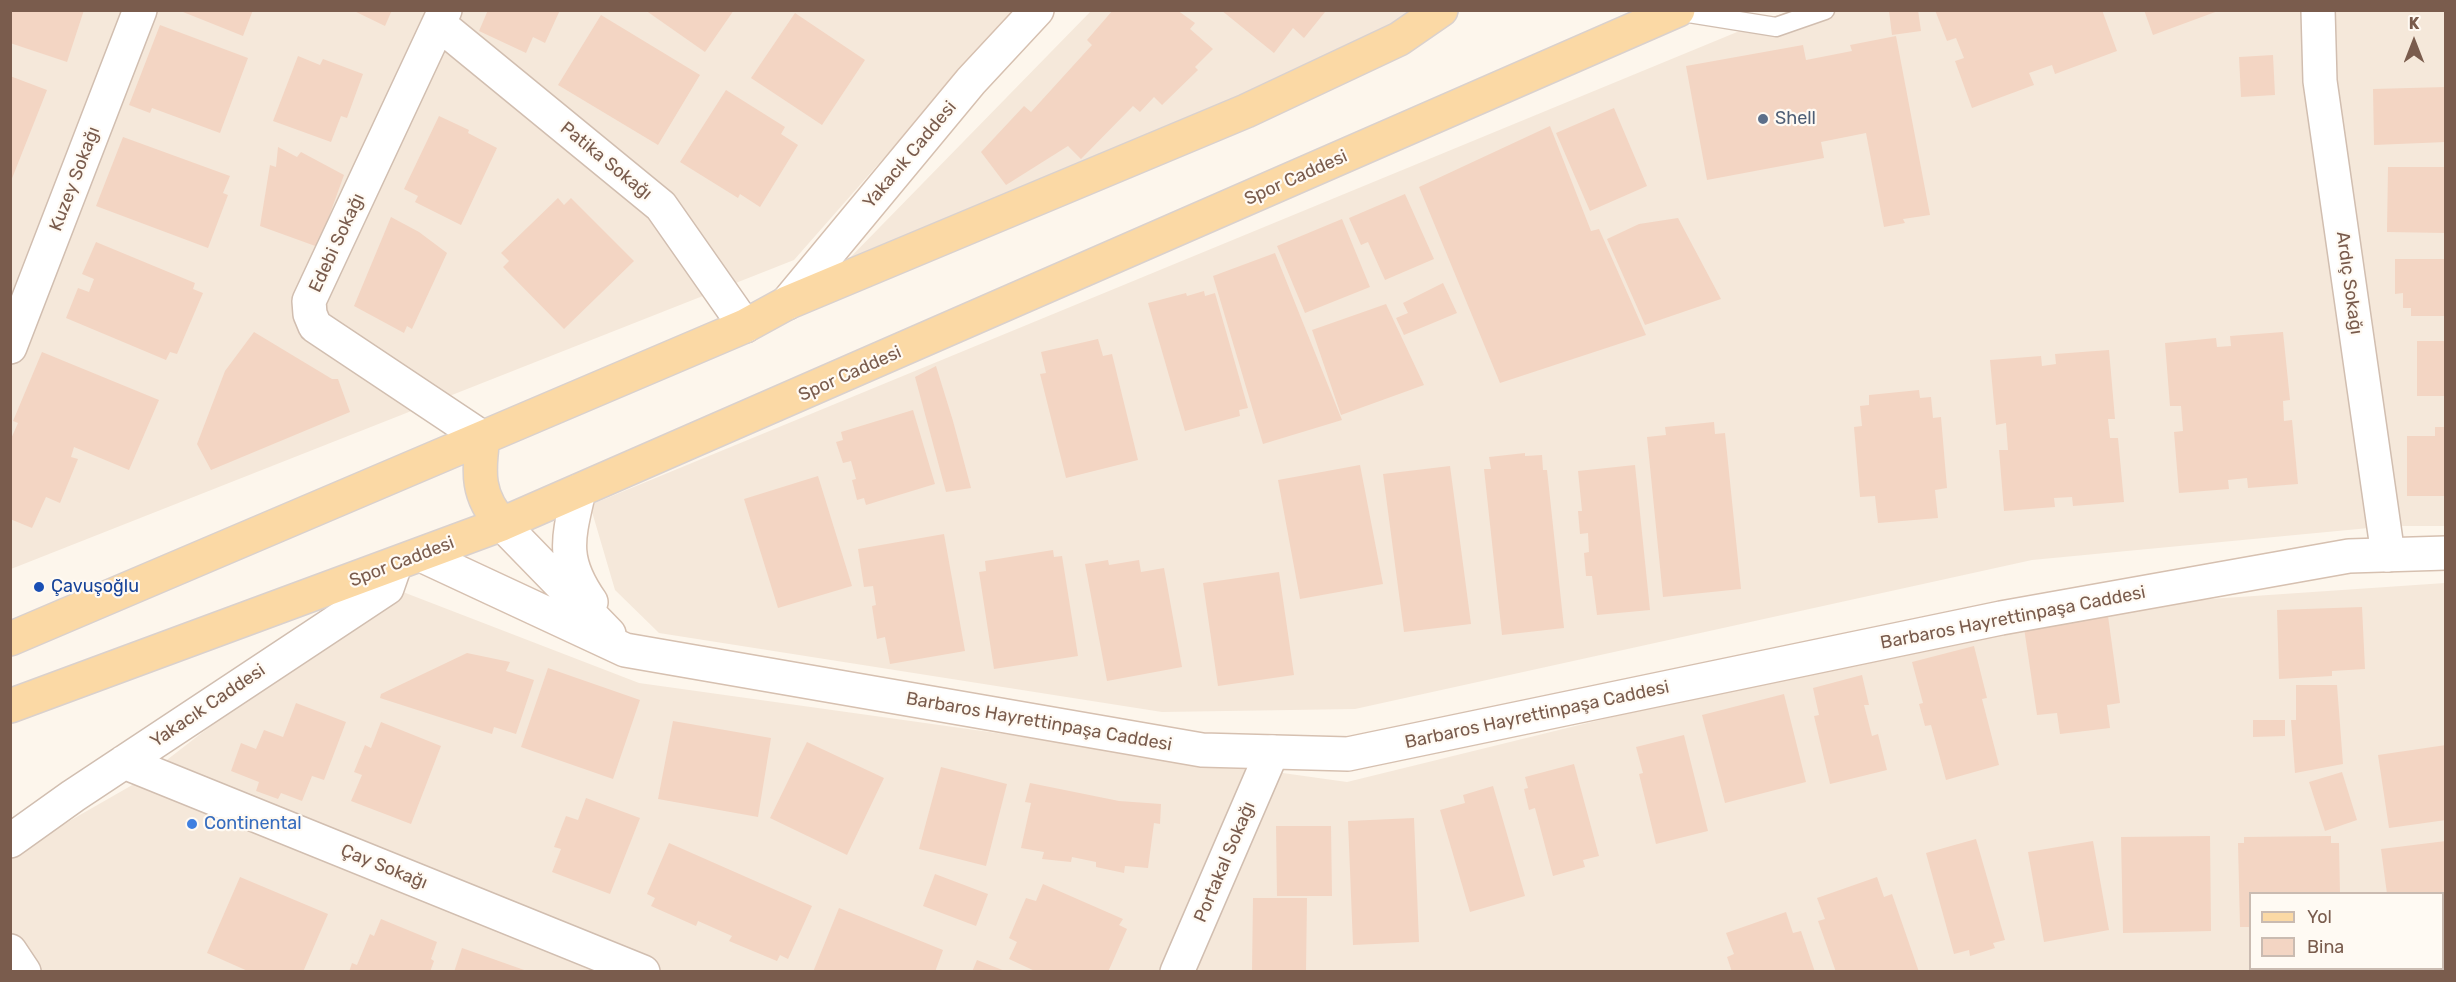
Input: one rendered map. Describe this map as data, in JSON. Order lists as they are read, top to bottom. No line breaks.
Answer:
{"streets":{"main road":["Spor Caddesi"],"street":["Yakacık Caddesi","Patika Sokağı","Kuzey Sokağı","Edebi Sokağı","Ardıç Sokağı","Barbaros Hayrettinpaşa Caddesi","Portakal Sokağı","Çay Sokağı"]},"crossings":[["Yakacık Caddesi","Spor Caddesi"],["Yakacık Caddesi","Barbaros Hayrettinpaşa Caddesi"],["Yakacık Caddesi","Çay Sokağı"],["Patika Sokağı","Edebi Sokağı"],["Spor Caddesi","Barbaros Hayrettinpaşa Caddesi"],["Ardıç Sokağı","Barbaros Hayrettinpaşa Caddesi"],["Barbaros Hayrettinpaşa Caddesi","Portakal Sokağı"]],"places":["Shell","Çavuşoğlu","Continental"],"legend":["Yol","Bina"],"north":"top"}
